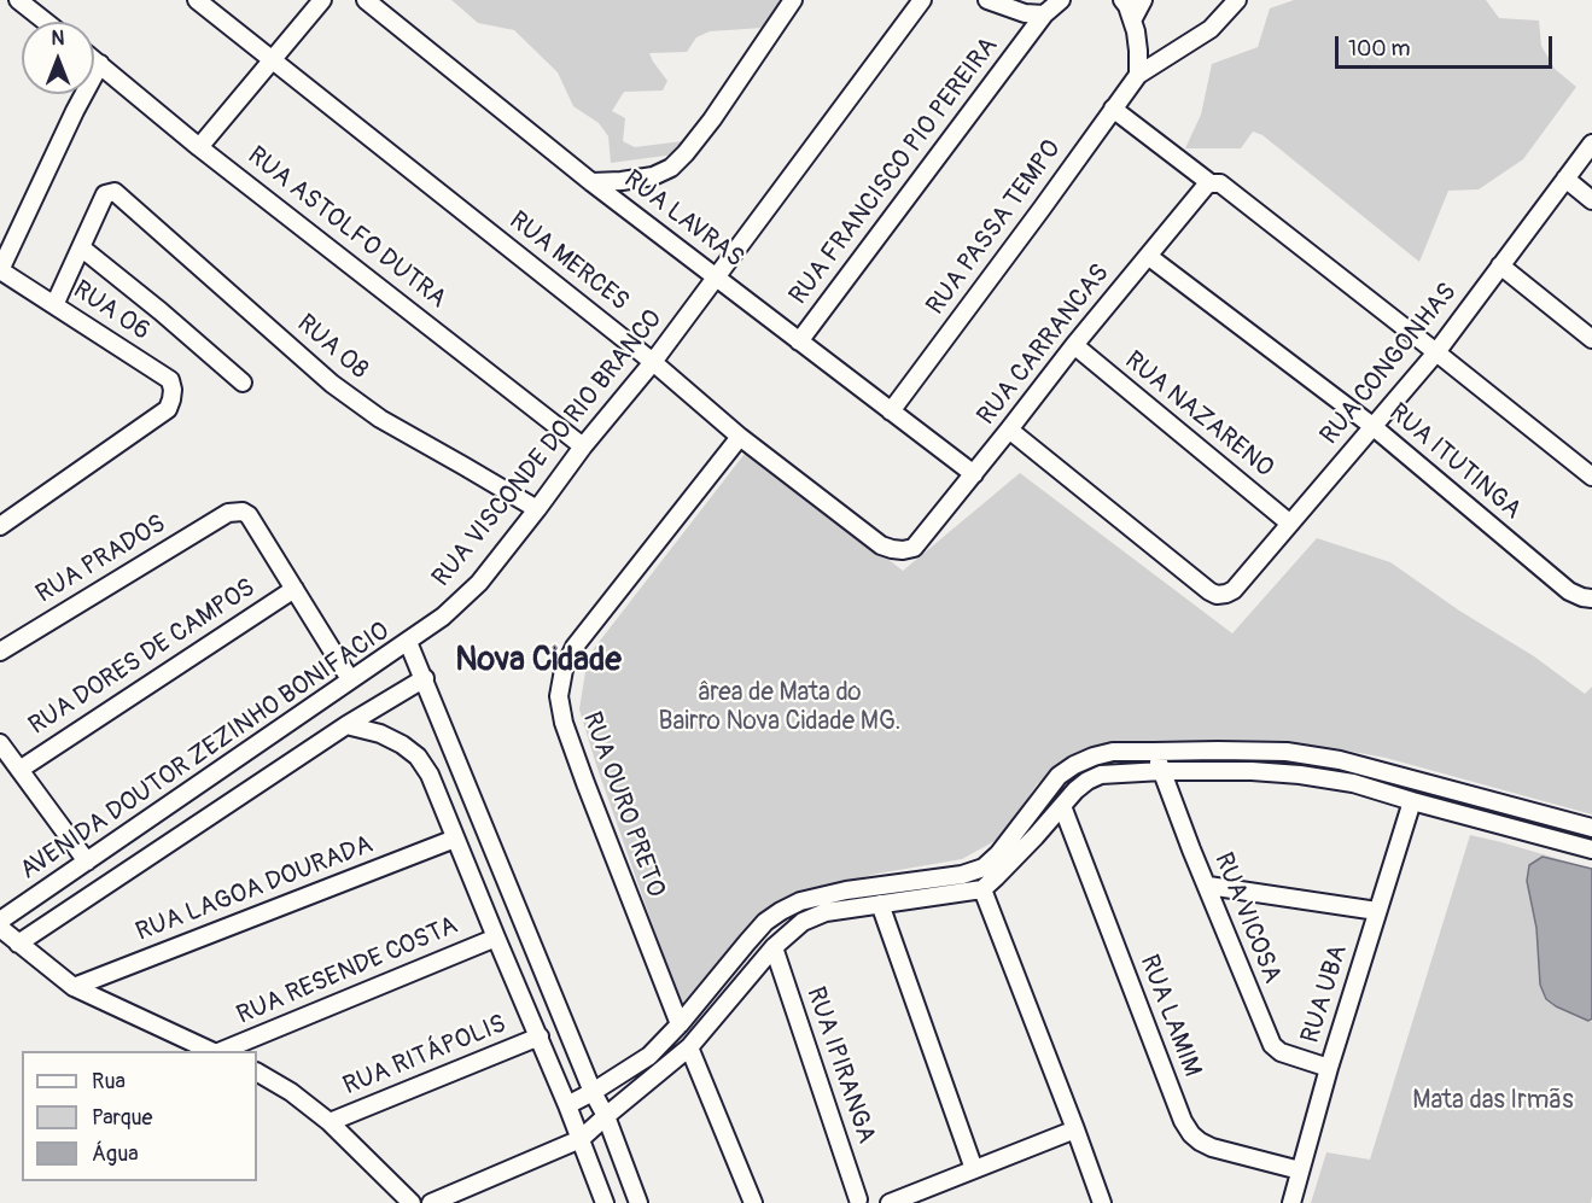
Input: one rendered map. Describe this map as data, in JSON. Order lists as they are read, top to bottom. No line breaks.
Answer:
{"streets":{"street":["RUA FRANCISCO PIO PEREIRA","RUA LAVRAS","RUA ASTOLFO DUTRA","RUA PASSA TEMPO","RUA MERCES","RUA 06","RUA CARRANCAS","RUA 08","RUA CONGONHAS","RUA NAZARENO","RUA VISCONDE DO RIO BRANCO","RUA ITUTINGA","RUA PRADOS","RUA DORES DE CAMPOS","AVENIDA DOUTOR ZEZINHO BONIFACIO","RUA OURO PRETO","RUA LAGOA DOURADA","RUA VICOSA","RUA RESENDE COSTA","RUA UBA","RUA LAMIM","RUA RITÁPOLIS","RUA IPIRANGA"]},"crossings":[["RUA FRANCISCO PIO PEREIRA","RUA LAVRAS"],["RUA LAVRAS","RUA PASSA TEMPO"],["RUA LAVRAS","RUA CARRANCAS"],["RUA LAVRAS","RUA VISCONDE DO RIO BRANCO"],["RUA ASTOLFO DUTRA","RUA VISCONDE DO RIO BRANCO"],["RUA MERCES","RUA CARRANCAS"],["RUA MERCES","RUA VISCONDE DO RIO BRANCO"],["RUA MERCES","RUA OURO PRETO"],["RUA CARRANCAS","RUA CONGONHAS"],["RUA CARRANCAS","RUA NAZARENO"],["RUA CARRANCAS","RUA ITUTINGA"],["RUA 08","RUA VISCONDE DO RIO BRANCO"],["RUA CONGONHAS","RUA NAZARENO"],["RUA CONGONHAS","RUA ITUTINGA"],["RUA VISCONDE DO RIO BRANCO","AVENIDA DOUTOR ZEZINHO BONIFACIO"],["RUA PRADOS","RUA DORES DE CAMPOS"],["RUA VICOSA","RUA UBA"],["RUA UBA","RUA LAMIM"]],"districts":["Nova Cidade"],"parks":["ârea de Mata do Bairro Nova Cidade MG.","Mata das Irmãs"],"legend":["Rua","Parque","Água"],"scale_bar":"100 m","north":"top"}
